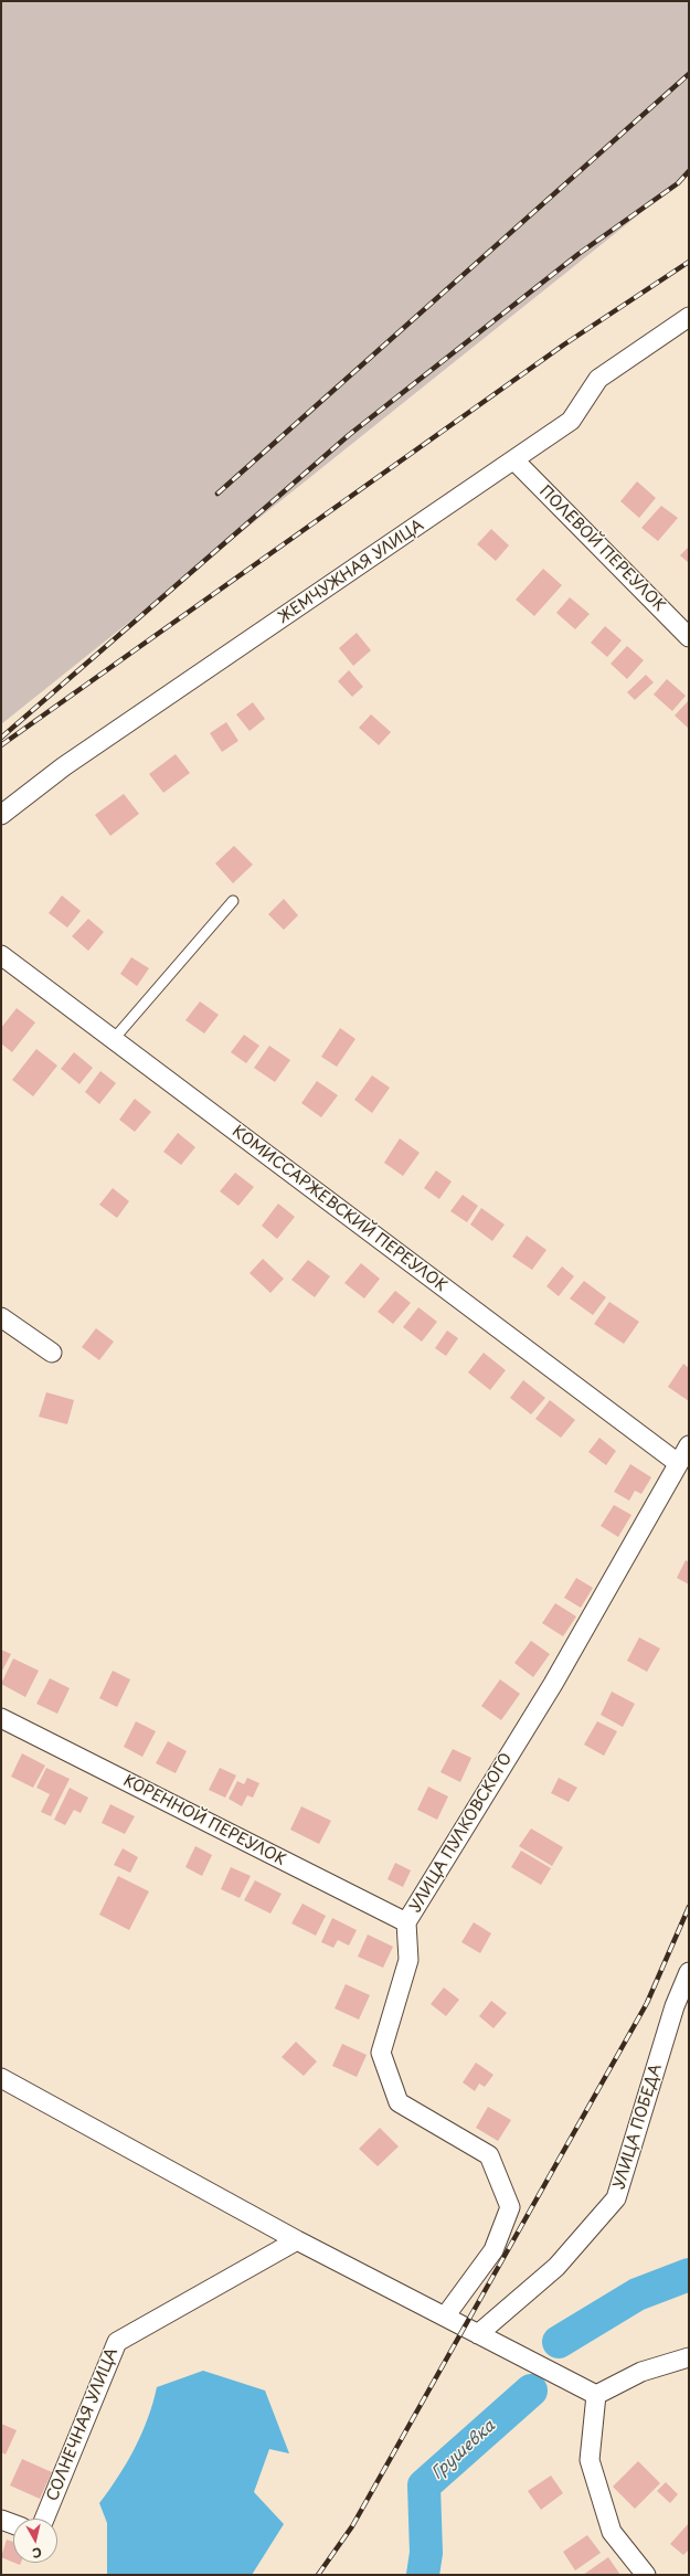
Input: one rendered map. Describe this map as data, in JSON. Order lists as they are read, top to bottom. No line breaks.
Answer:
{"streets":{"street":["ПОЛЕВОЙ ПЕРЕУЛОК","ЖЕМЧУЖНАЯ УЛИЦА","КОМИССАРЖЕВСКИЙ ПЕРЕУЛОК","КОРЕННОЙ ПЕРЕУЛОК","УЛИЦА ПУЛКОВСКОГО","УЛИЦА ПОБЕДА","СОЛНЕЧНАЯ УЛИЦА"]},"crossings":[["ПОЛЕВОЙ ПЕРЕУЛОК","ЖЕМЧУЖНАЯ УЛИЦА"],["КОМИССАРЖЕВСКИЙ ПЕРЕУЛОК","УЛИЦА ПУЛКОВСКОГО"],["КОРЕННОЙ ПЕРЕУЛОК","УЛИЦА ПУЛКОВСКОГО"]],"water":["Грушевка"],"north":"bottom"}
